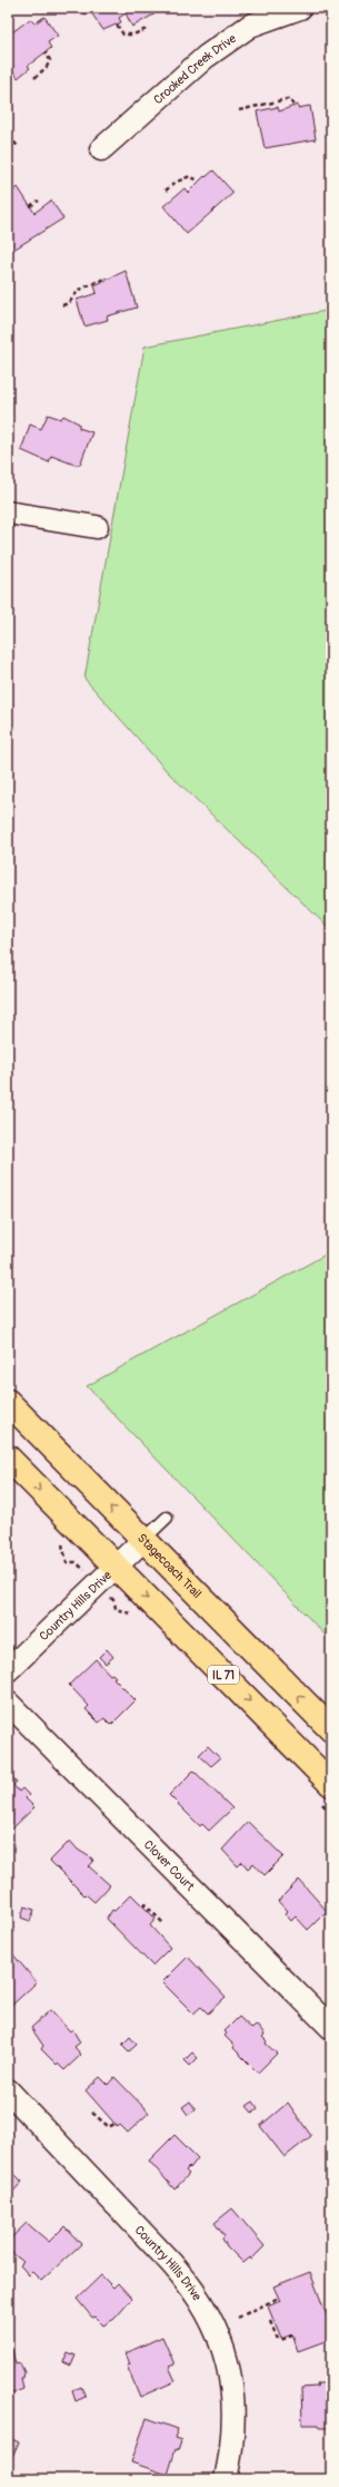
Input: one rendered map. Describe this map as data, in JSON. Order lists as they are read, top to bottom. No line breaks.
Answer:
{"streets":{"main road":["Stagecoach Trail","IL 71"],"street":["Crooked Creek Drive","Country Hills Drive","Clover Court"]},"crossings":[["Stagecoach Trail","Country Hills Drive"],["Country Hills Drive","IL 71"]]}
